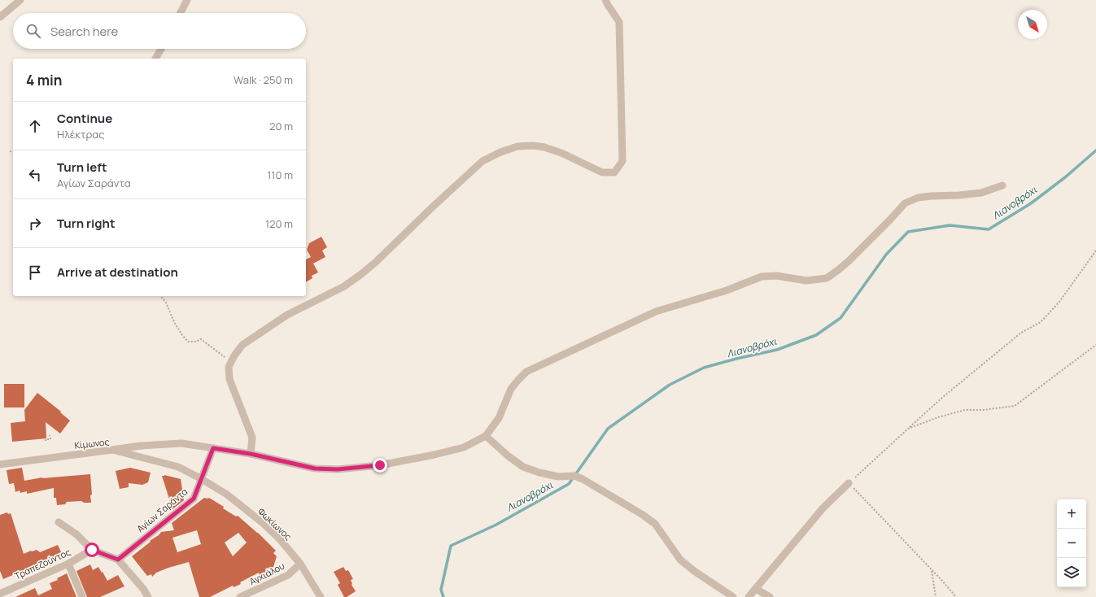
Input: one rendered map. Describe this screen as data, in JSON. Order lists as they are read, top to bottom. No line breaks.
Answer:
{"streets":{"street":["Κίμωνος","Αγίων Σαράντα","Φωκίωνος","Τραπεζούντος","Αγχιάλου"]},"crossings":[["Κίμωνος","Αγίων Σαράντα"],["Κίμωνος","Φωκίωνος"],["Αγίων Σαράντα","Φωκίωνος"],["Φωκίωνος","Αγχιάλου"]],"water":["Λιανοβρόχι"],"north":"bottom right","page":{"search":"Search here","heading":["4 min","Walk · 250 m"],"list":[["Continue","Ηλέκτρας","20 m"],["Turn left","Αγίων Σαράντα","110 m"],["Turn right","120 m"],"Arrive at destination"],"map_buttons":["+","−"]}}
